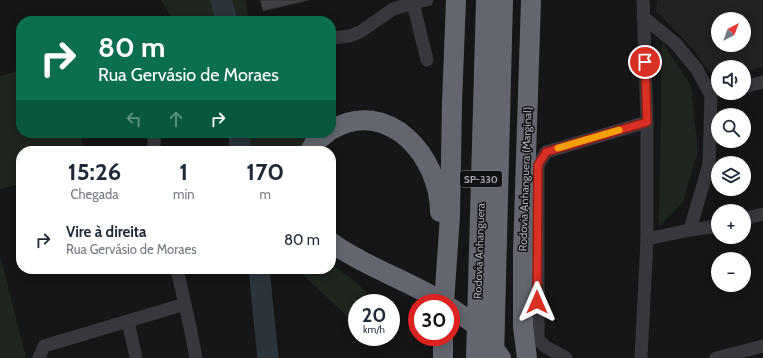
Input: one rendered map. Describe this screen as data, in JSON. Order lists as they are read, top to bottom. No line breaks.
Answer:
{"streets":{"highway":["SP-330","Rodovia Anhanguera (Marginal)","Rodovia Anhanguera"]},"north":"top right","page":{"map_buttons":["+","−"],"turn":["80 m","Rua Gervásio de Moraes"],"eta":["15:26","Chegada","1","min","170","m"],"list":[{"name":"Vire à direita","note":"Rua Gervásio de Moraes","value":"80 m"}],"speed":"20 km/h","limit":"30"}}
